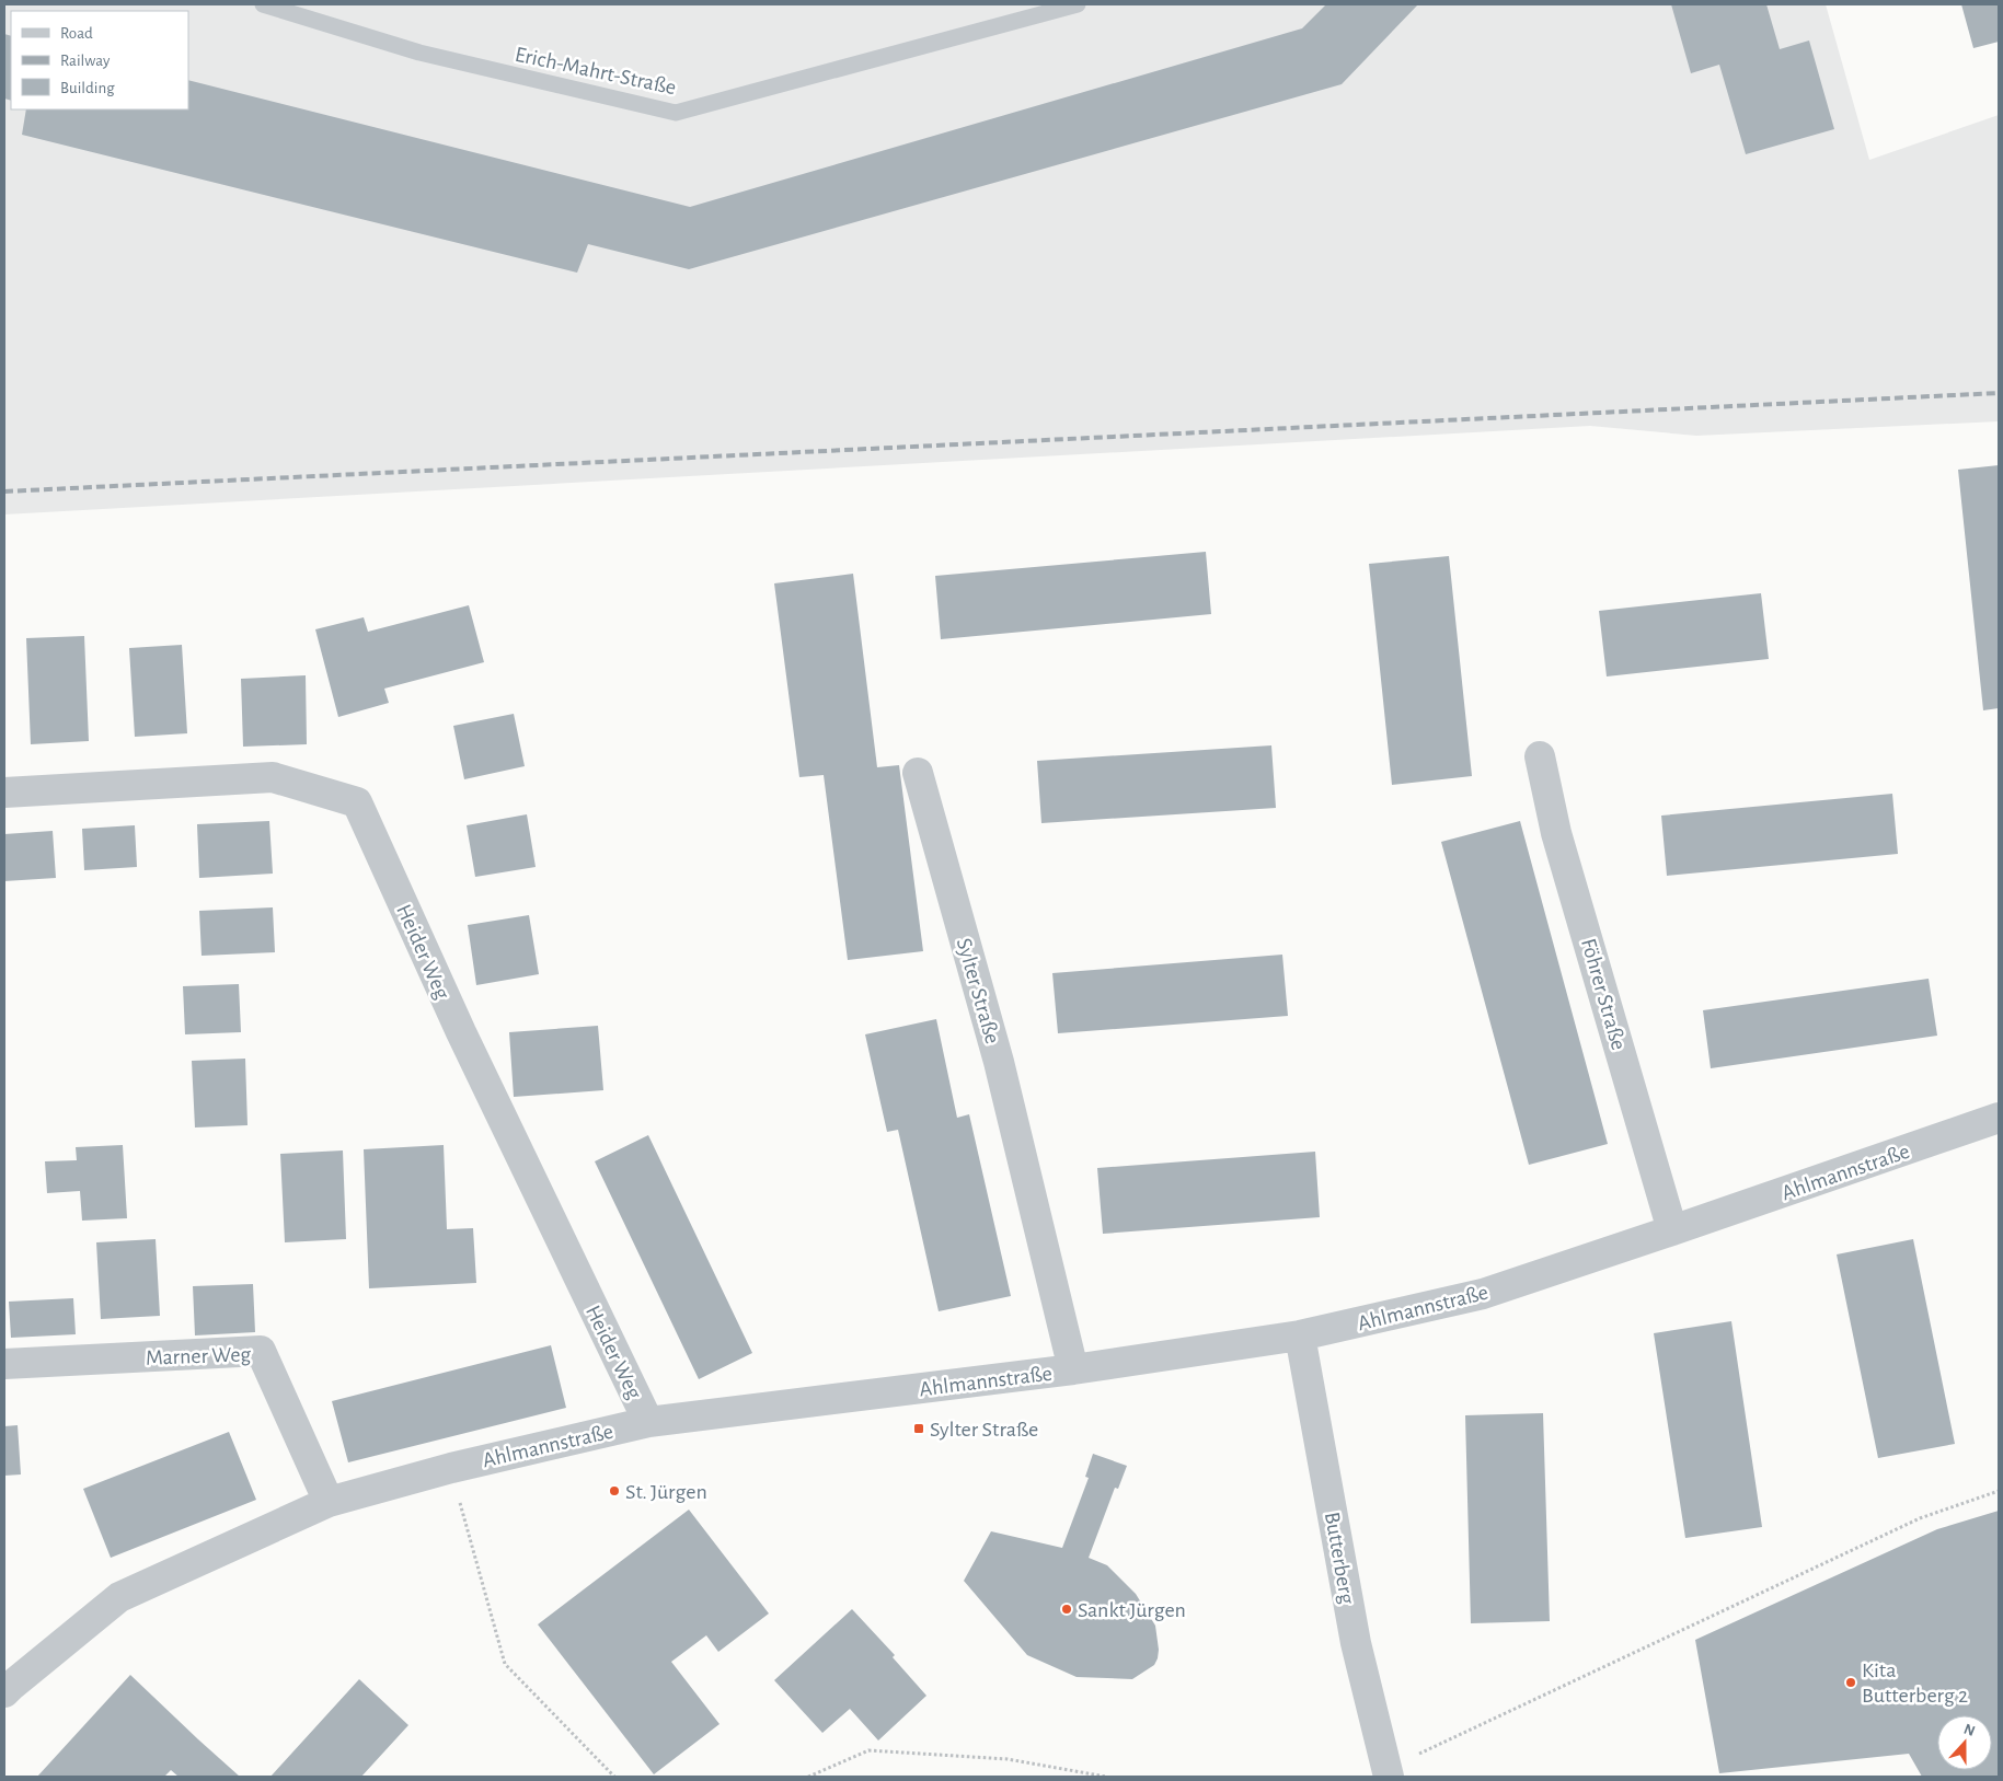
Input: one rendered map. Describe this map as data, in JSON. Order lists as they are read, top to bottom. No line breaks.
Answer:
{"streets":{"street":["Heider Weg","Sylter Straße","Föhrer Straße","Ahlmannstraße","Marner Weg","Butterberg"],"lane":["Erich-Mahrt-Straße"]},"crossings":[["Heider Weg","Ahlmannstraße"],["Sylter Straße","Ahlmannstraße"],["Föhrer Straße","Ahlmannstraße"],["Ahlmannstraße","Marner Weg"],["Ahlmannstraße","Butterberg"]],"places":{"transit":["Sylter Straße"],"other":["St. Jürgen","Sankt Jürgen","Kita Butterberg 2"]},"legend":["Road","Railway","Building"],"north":"top"}
